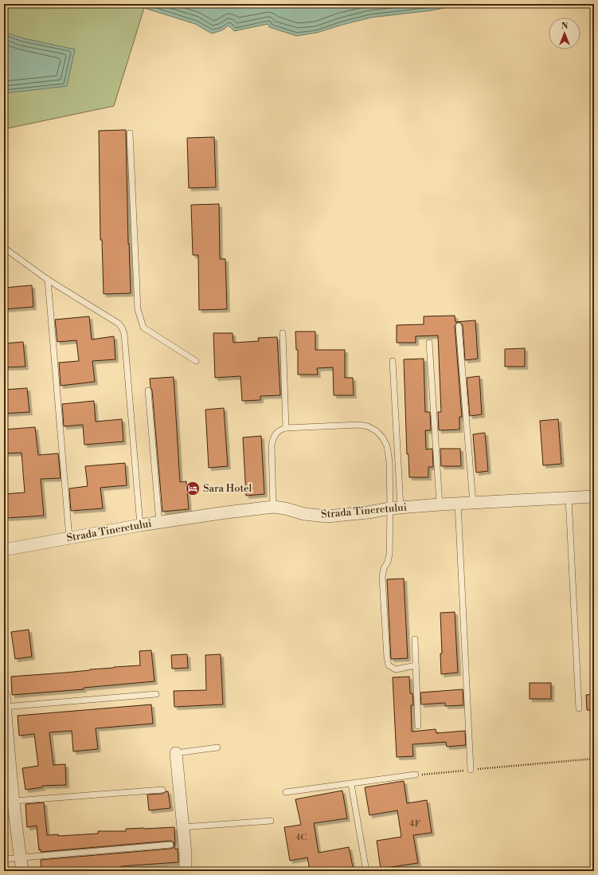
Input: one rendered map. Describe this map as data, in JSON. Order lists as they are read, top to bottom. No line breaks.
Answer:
{"streets":{"street":["Strada Tineretului"]},"places":{"hotel":["Sara Hotel"]},"house_numbers":["4F","4C"],"north":"top"}
